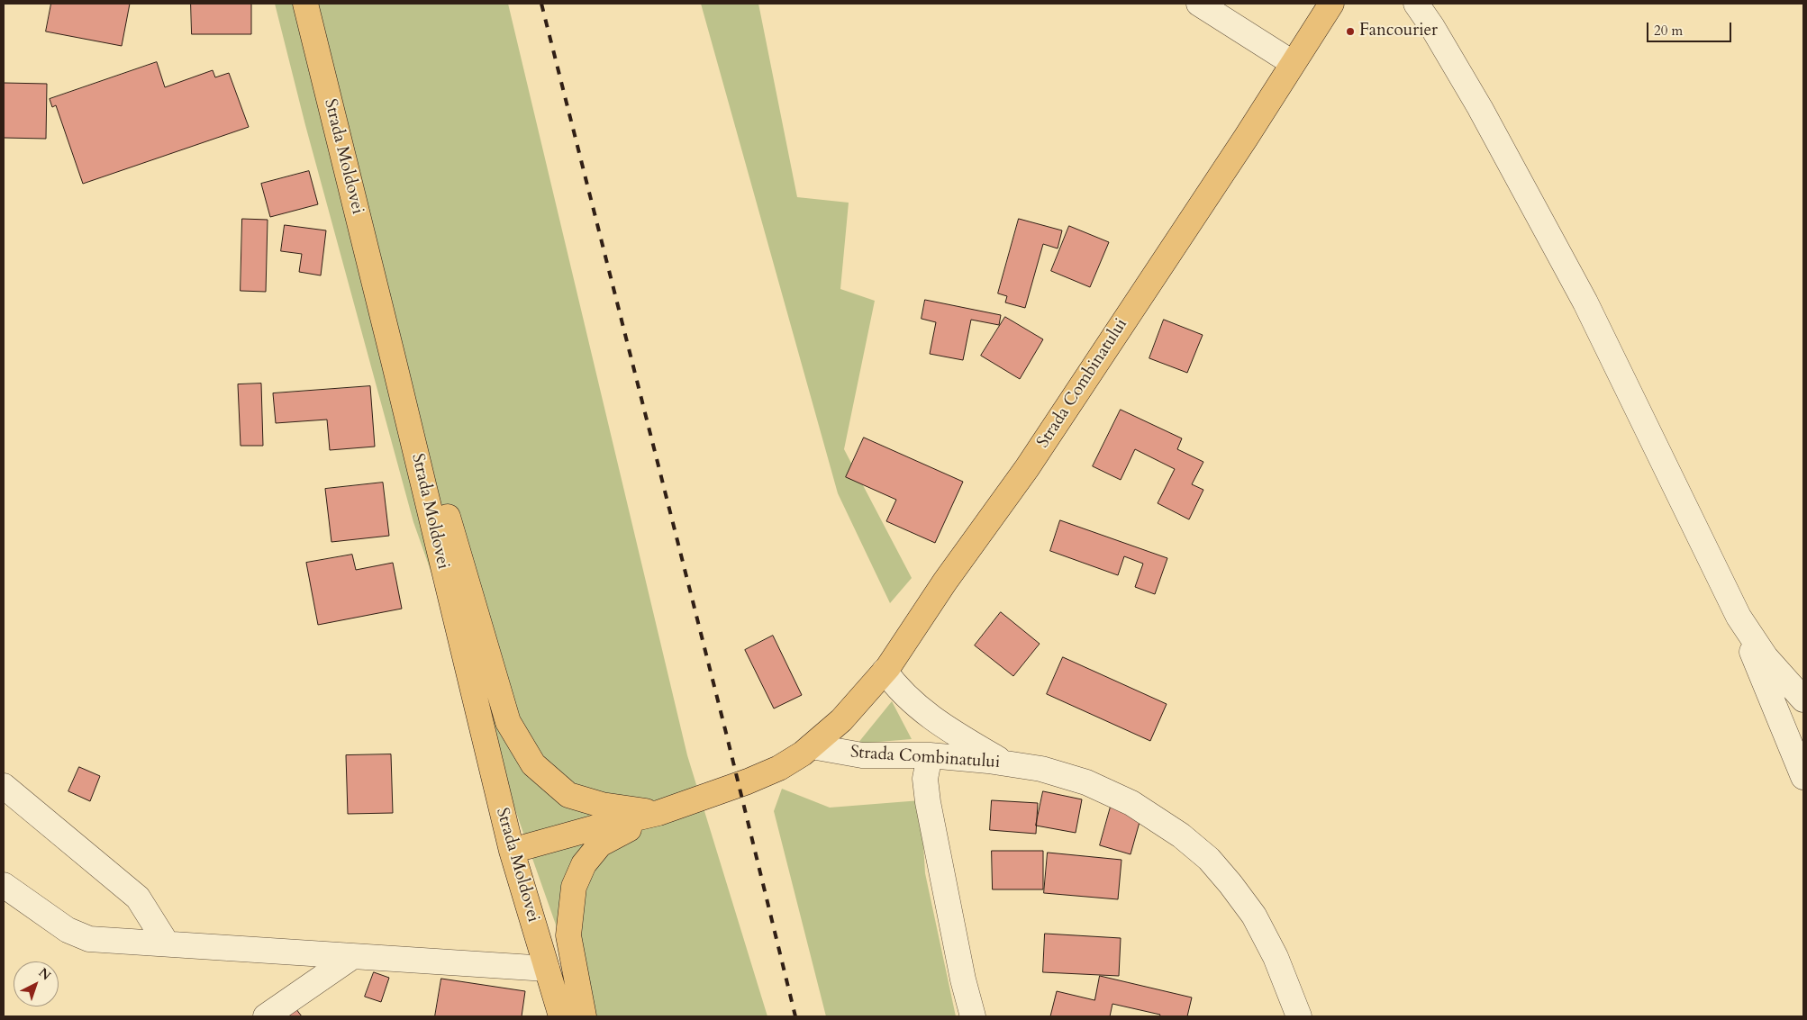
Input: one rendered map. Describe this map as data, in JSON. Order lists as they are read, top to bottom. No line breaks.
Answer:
{"streets":{"main road":["Strada Moldovei","Strada Combinatului"]},"crossings":[["Strada Moldovei","Strada Combinatului"]],"places":["Fancourier"],"scale_bar":"20 m","north":"top right"}
